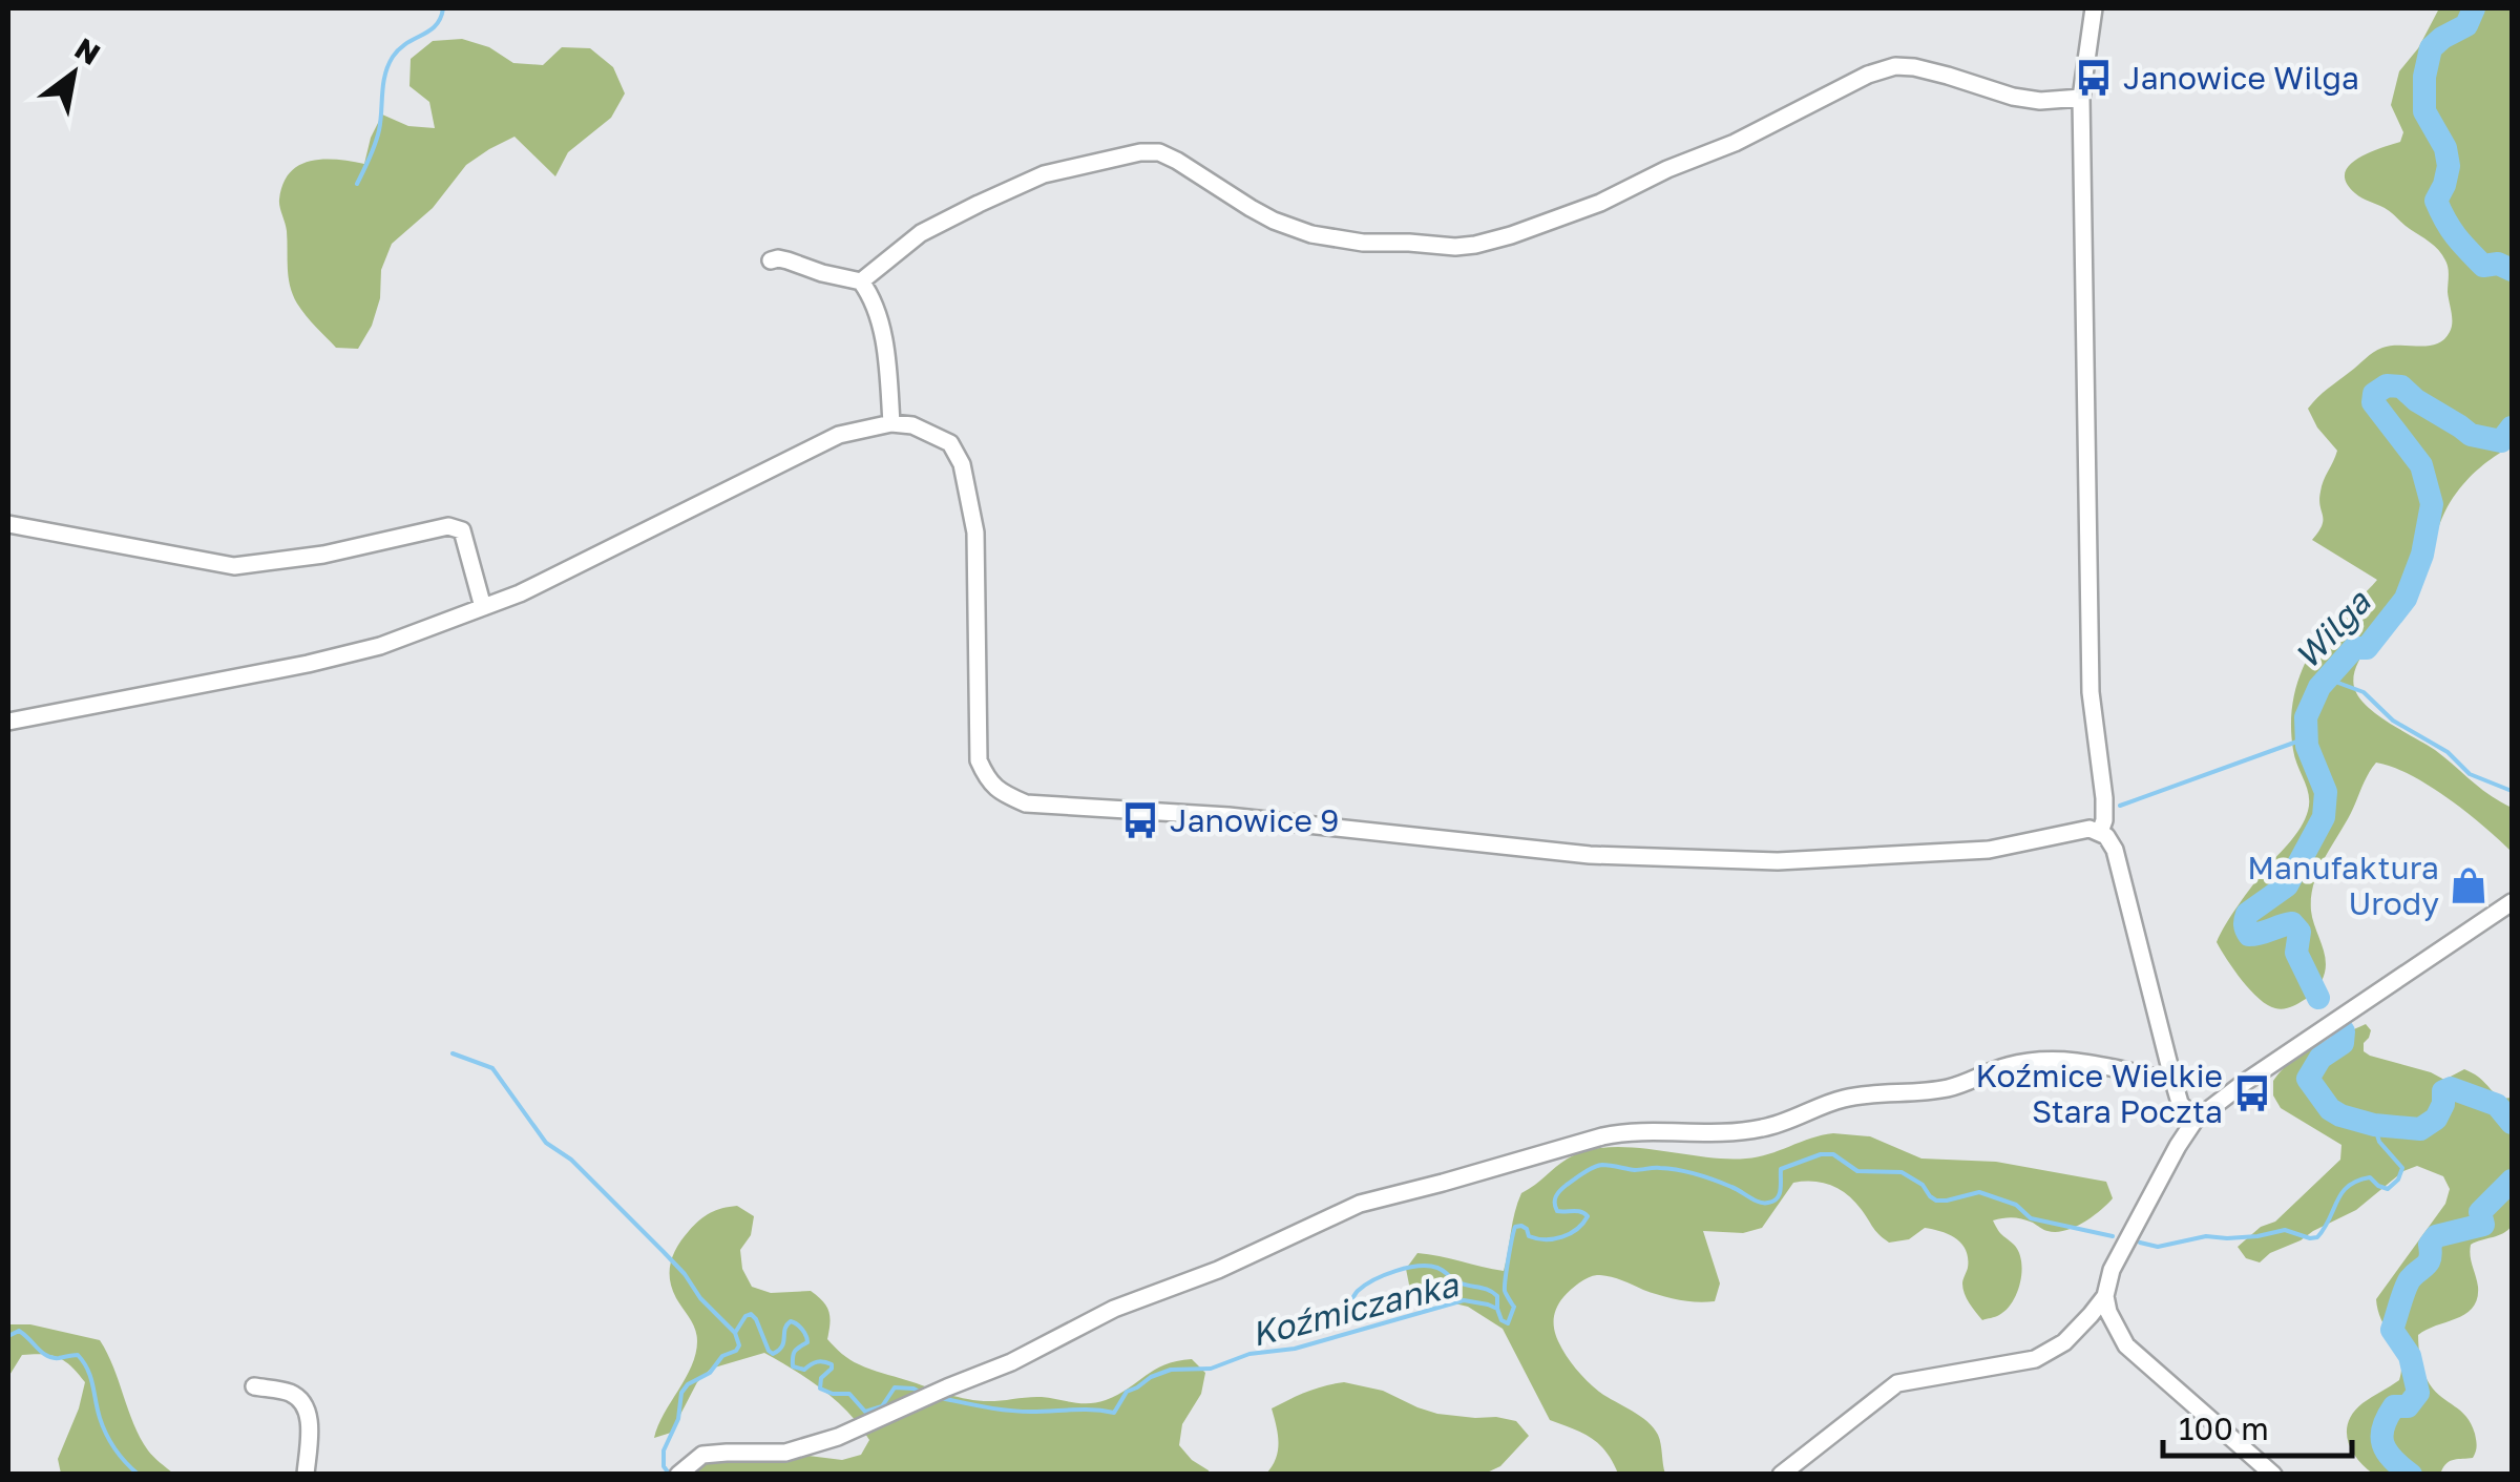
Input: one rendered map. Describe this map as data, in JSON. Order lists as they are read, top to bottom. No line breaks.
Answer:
{"water":["Wilga","Koźmiczanka"],"places":{"bus stop":["Janowice Wilga","Janowice 9","Koźmice Wielkie Stara Poczta"],"shop":["Manufaktura Urody"]},"scale_bar":"100 m","north":"top right"}
